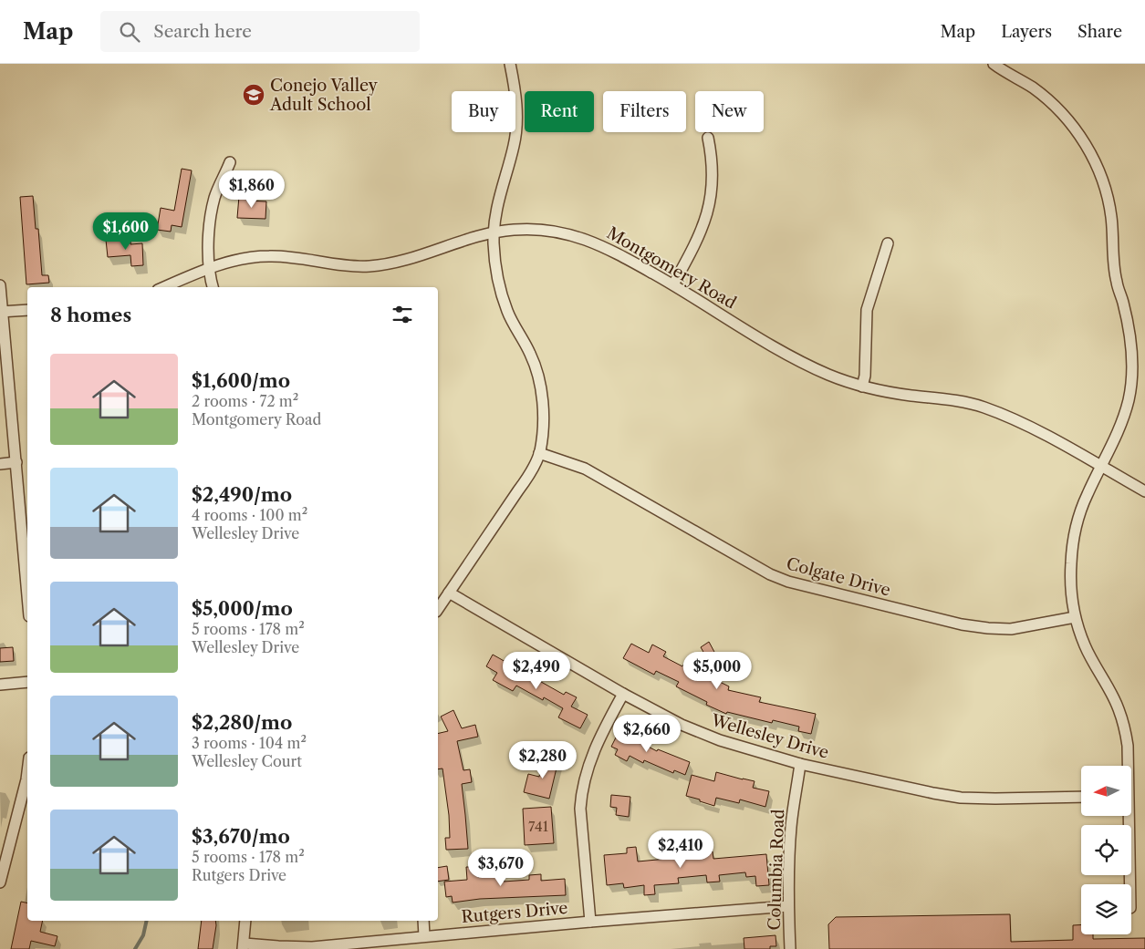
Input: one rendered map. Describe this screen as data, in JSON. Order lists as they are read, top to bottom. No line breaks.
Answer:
{"streets":{"street":["Montgomery Road","Colgate Drive","Wellesley Drive","Columbia Road","Rutgers Drive"]},"crossings":[["Wellesley Drive","Columbia Road"],["Columbia Road","Rutgers Drive"]],"places":{"school or university":["Conejo Valley Adult School"]},"house_numbers":["741"],"north":"left","page":{"header":"Map","search":"Search here","nav":["Map","Layers","Share"],"chip":["Buy","Rent","Filters","New"],"price":["$1,860","$1,600","$2,490","$5,000","$2,660","$2,280","$2,410","$3,670"],"heading":"8 homes","list":[{"name":"$1,600/mo","note":"2 rooms · 72 m² · Montgomery Road"},{"name":"$2,490/mo","note":"4 rooms · 100 m² · Wellesley Drive"},{"name":"$5,000/mo","note":"5 rooms · 178 m² · Wellesley Drive"},{"name":"$2,280/mo","note":"3 rooms · 104 m² · Wellesley Court"},{"name":"$3,670/mo","note":"5 rooms · 178 m² · Rutgers Drive"}]}}
